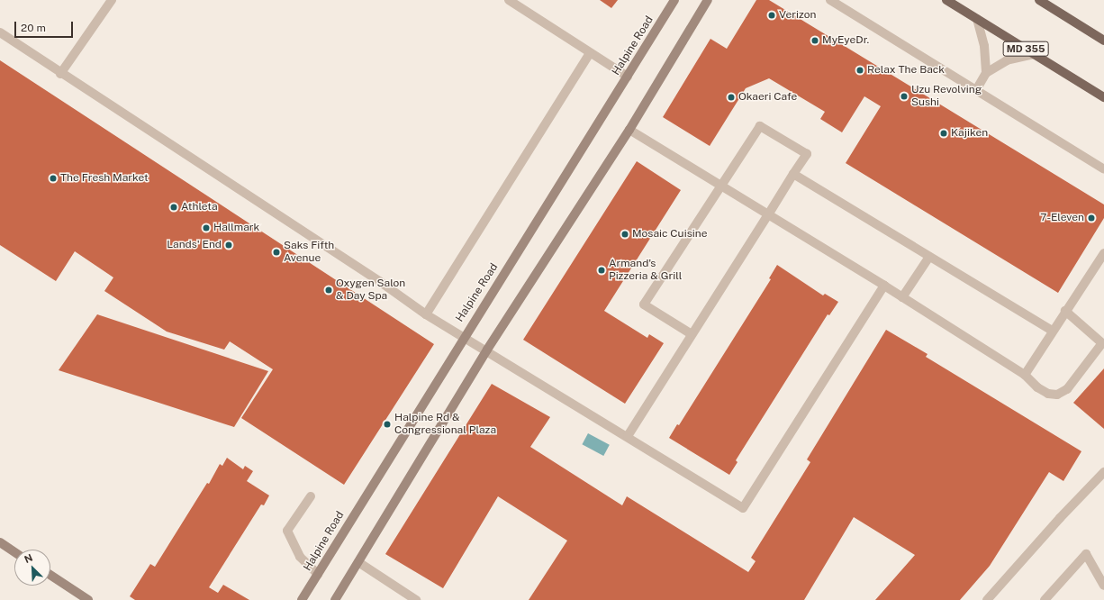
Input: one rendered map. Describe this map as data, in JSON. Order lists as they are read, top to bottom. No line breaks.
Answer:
{"streets":{"main road":["MD 355"],"street":["Halpine Road"]},"places":["Verizon","MyEyeDr.","Relax The Back","Uzu Revolving Sushi","Okaeri Cafe","Kajiken","The Fresh Market","Athleta","7-Eleven","Hallmark","Mosaic Cuisine","Lands' End","Saks Fifth Avenue","Armand's Pizzeria & Grill","Oxygen Salon & Day Spa","Halpine Rd & Congressional Plaza"],"scale_bar":"20 m","north":"top left"}
